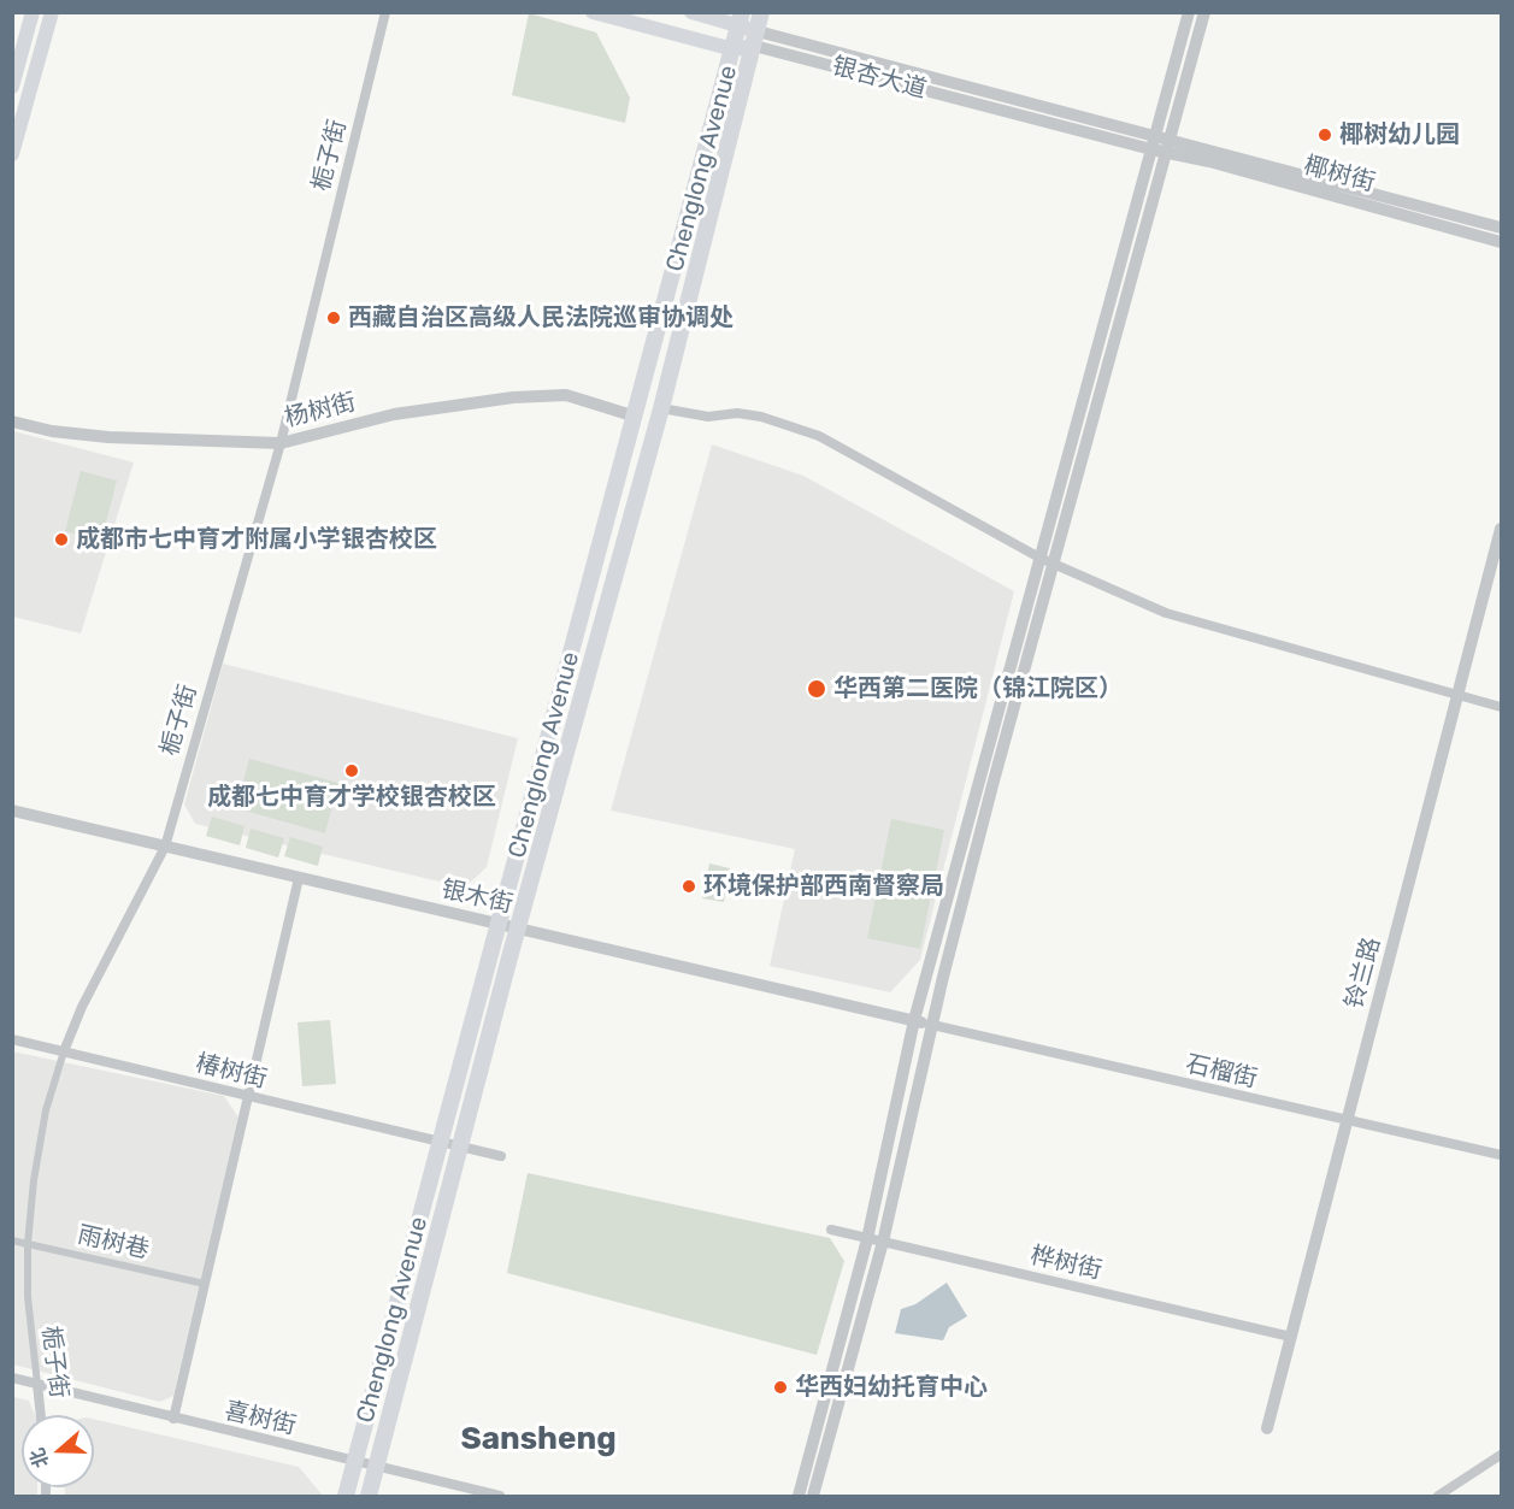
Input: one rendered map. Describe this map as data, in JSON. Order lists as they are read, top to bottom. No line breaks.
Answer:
{"streets":{"highway":["Chenglong Avenue"],"main road":["银杏大道"],"street":["栀子街","椰树街","杨树街","银木街","铃兰路","椿树街","石榴街","雨树巷","桦树街","喜树街"]},"crossings":[["银杏大道","Chenglong Avenue"],["银杏大道","椰树街"],["栀子街","杨树街"],["栀子街","银木街"],["栀子街","椿树街"],["栀子街","雨树巷"],["栀子街","喜树街"],["Chenglong Avenue","杨树街"],["Chenglong Avenue","银木街"],["Chenglong Avenue","椿树街"],["Chenglong Avenue","喜树街"],["银木街","石榴街"],["铃兰路","石榴街"],["铃兰路","桦树街"]],"districts":["Sansheng"],"places":["椰树幼儿园","西藏自治区高级人民法院巡审协调处","成都市七中育才附属小学银杏校区","华西第二医院（锦江院区）","成都七中育才学校银杏校区","环境保护部西南督察局","华西妇幼托育中心"],"north":"left"}
